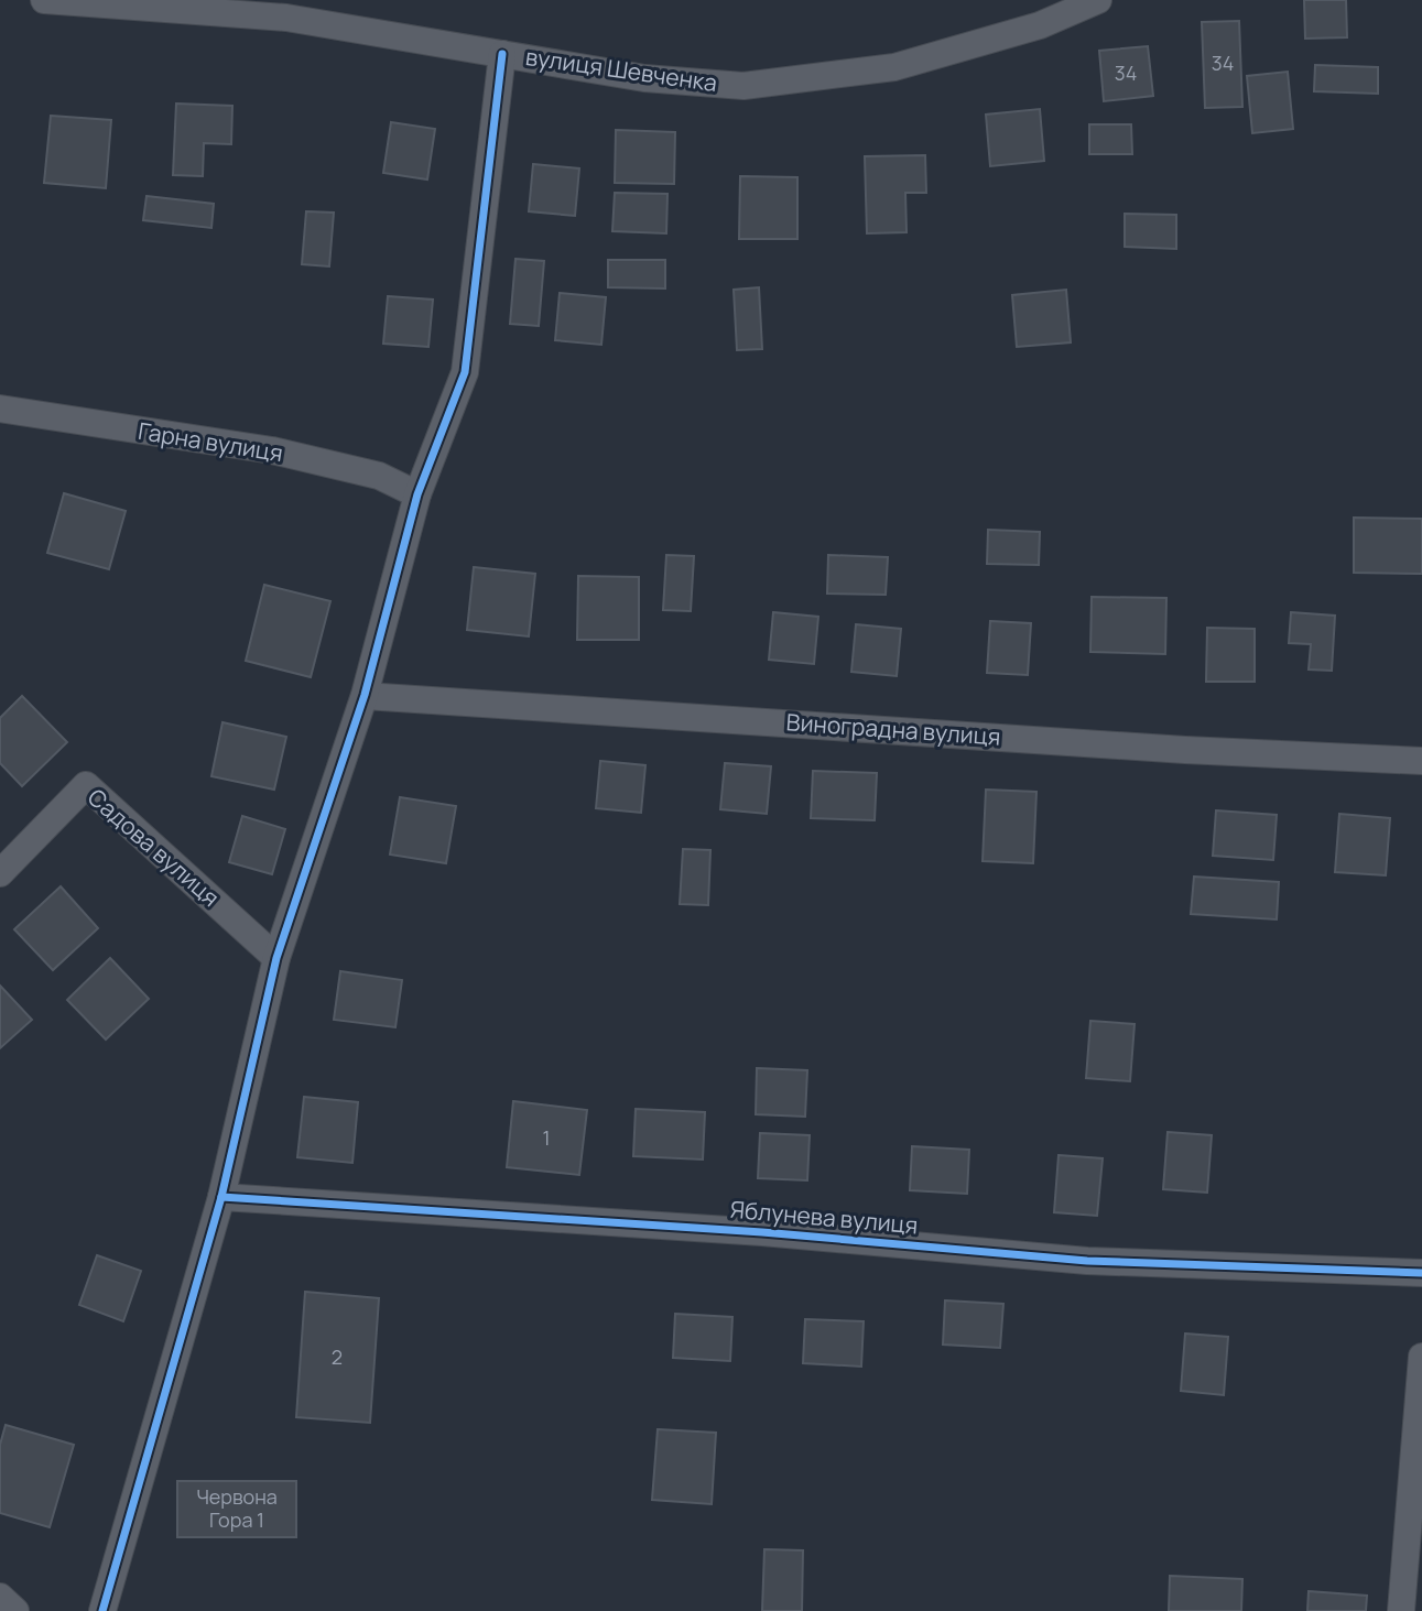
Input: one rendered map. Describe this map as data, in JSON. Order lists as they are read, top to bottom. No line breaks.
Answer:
{"streets":{"street":["вулиця Шевченка","Гарна вулиця","Виноградна вулиця","Садова вулиця","Яблунева вулиця"]},"house_numbers":["34","34","1","2","Червона Гора 1"]}
